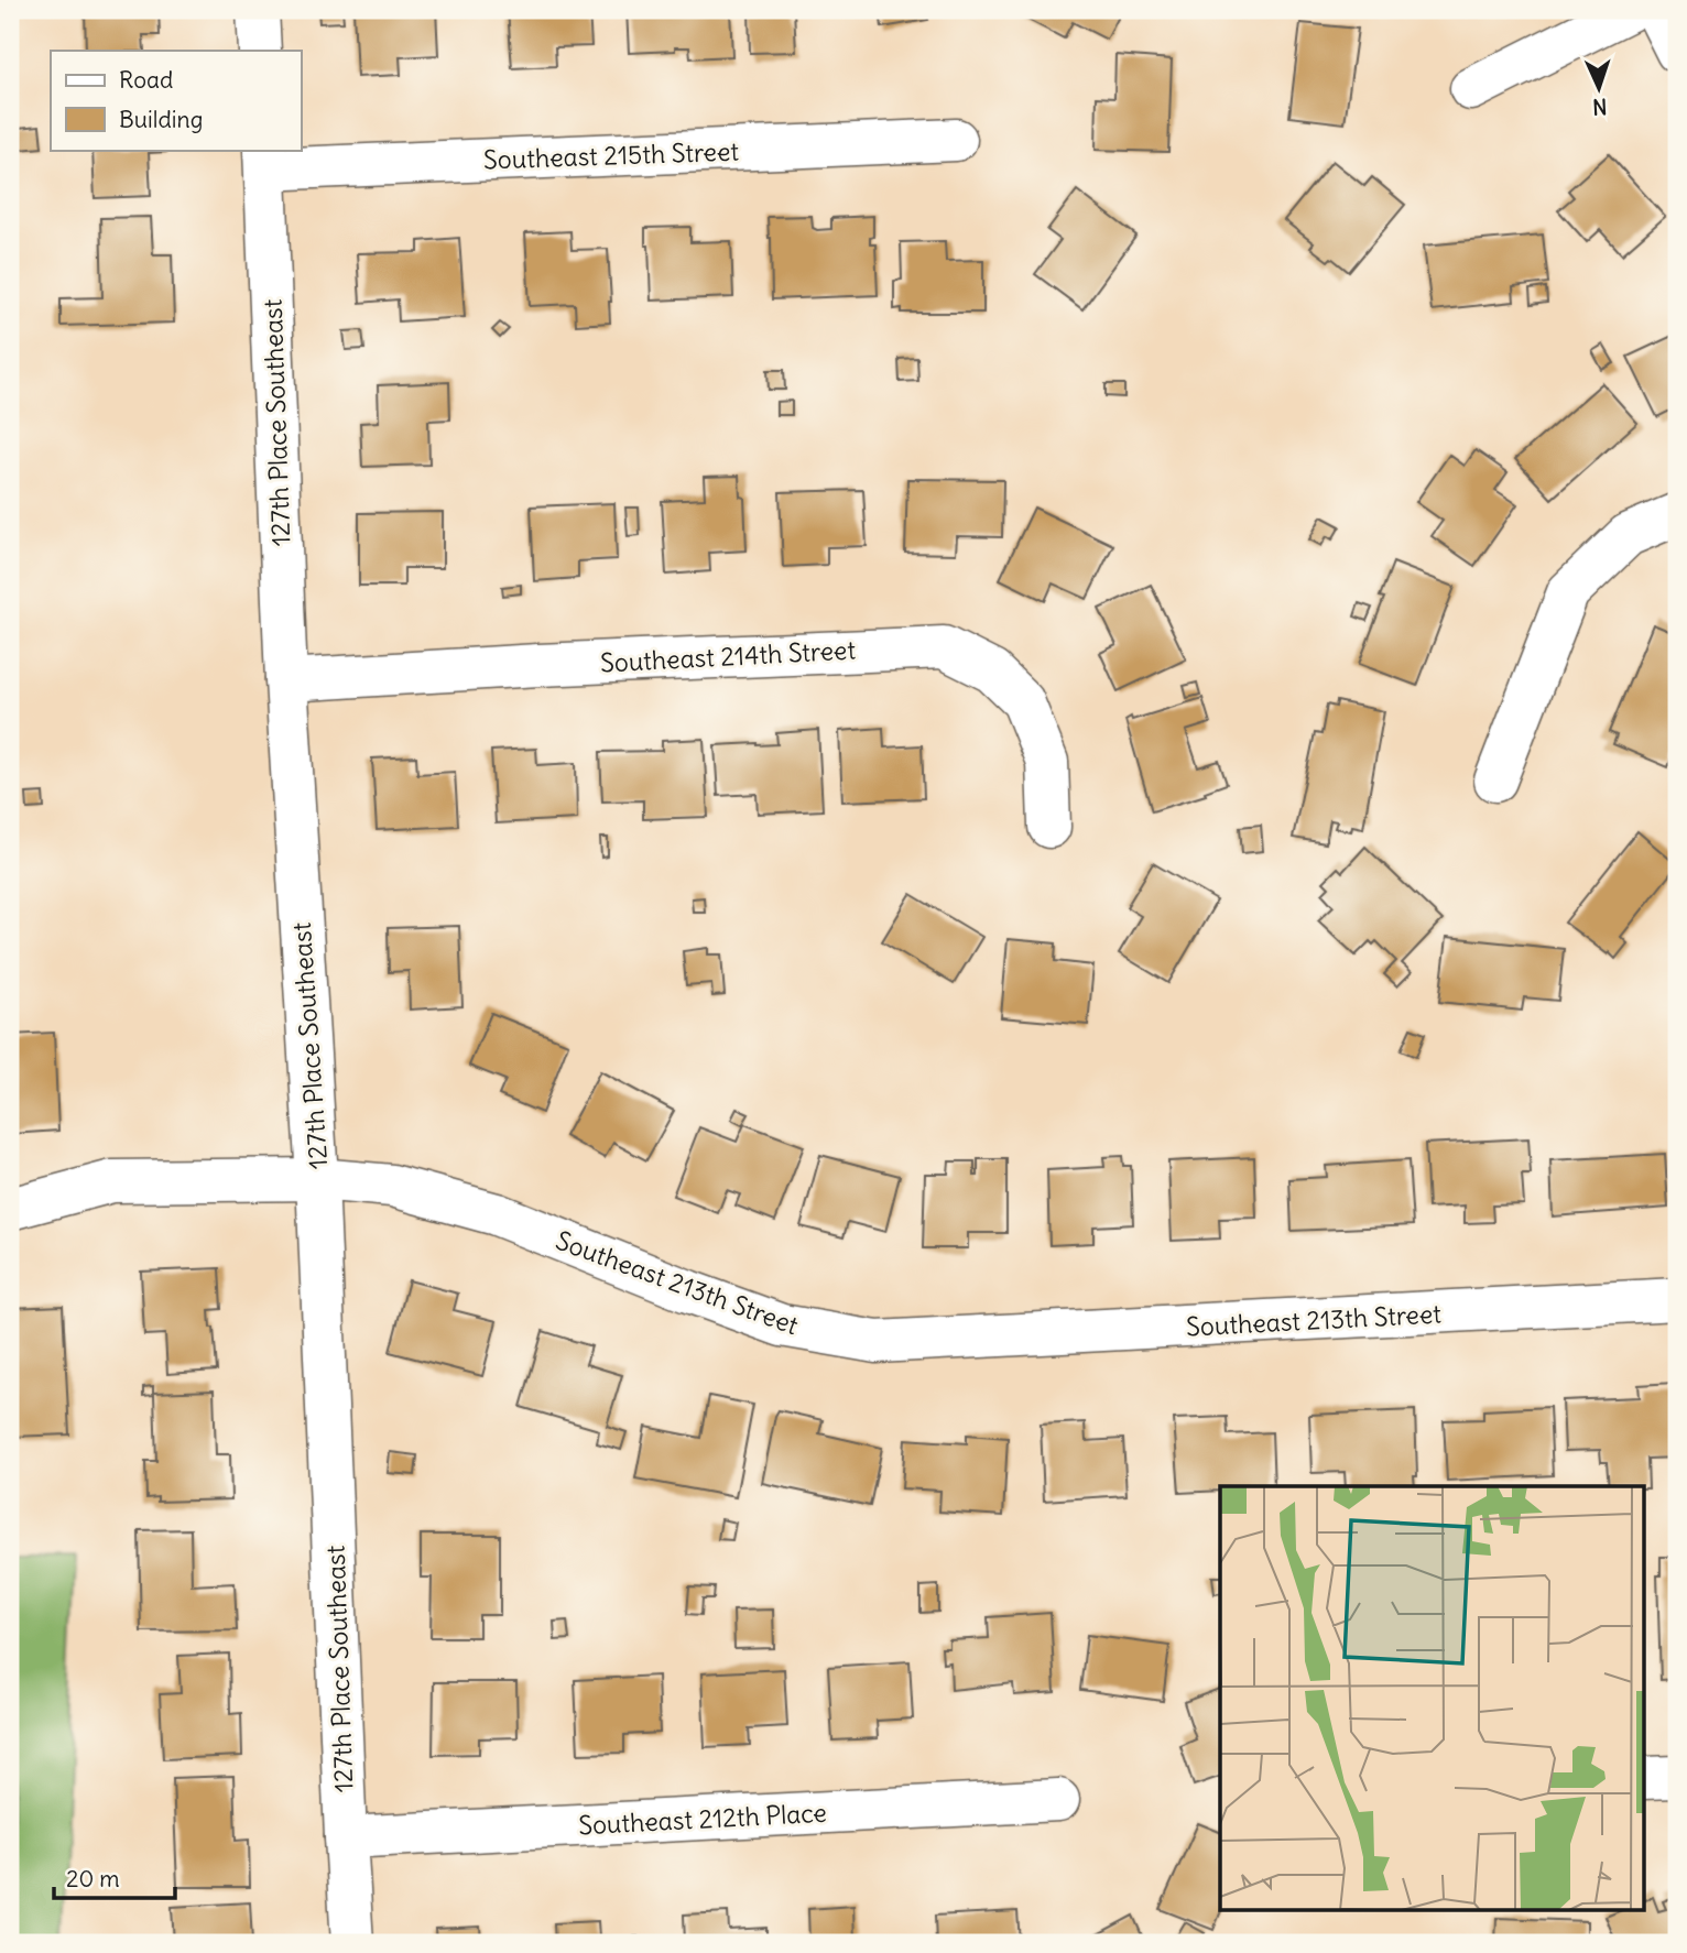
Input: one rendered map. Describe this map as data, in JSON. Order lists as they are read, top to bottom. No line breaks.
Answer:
{"streets":{"street":["Southeast 215th Street","127th Place Southeast","Southeast 214th Street","Southeast 213th Street","Southeast 212th Place"]},"crossings":[["Southeast 215th Street","127th Place Southeast"],["127th Place Southeast","Southeast 214th Street"],["127th Place Southeast","Southeast 213th Street"],["127th Place Southeast","Southeast 212th Place"]],"legend":["Road","Building"],"scale_bar":"20 m","north":"bottom"}
